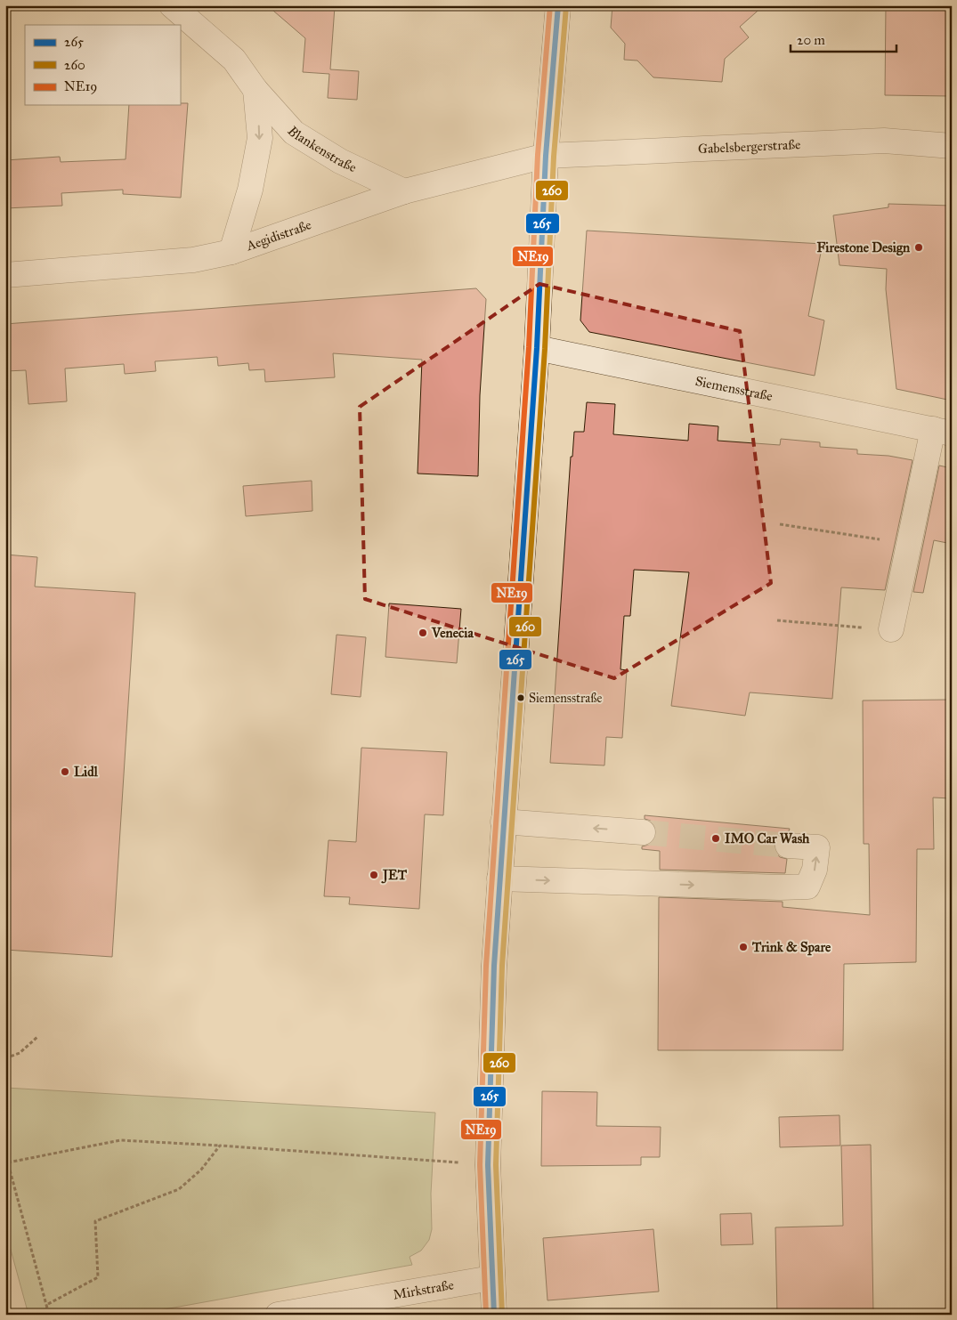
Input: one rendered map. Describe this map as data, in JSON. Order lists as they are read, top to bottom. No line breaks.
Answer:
{"streets":{"street":["Gabelsbergerstraße","Blankenstraße","Aegidistraße","Siemensstraße","Mirkstraße"]},"crossings":[["Gabelsbergerstraße","Aegidistraße"],["Blankenstraße","Aegidistraße"]],"places":["Firestone Design","Venecia","Siemensstraße","Lidl","IMO Car Wash","JET","Trink & Spare"],"lines":["transit line 265","transit line NE19","transit line 260"],"legend":["265","260","NE19"],"scale_bar":"20 m"}
